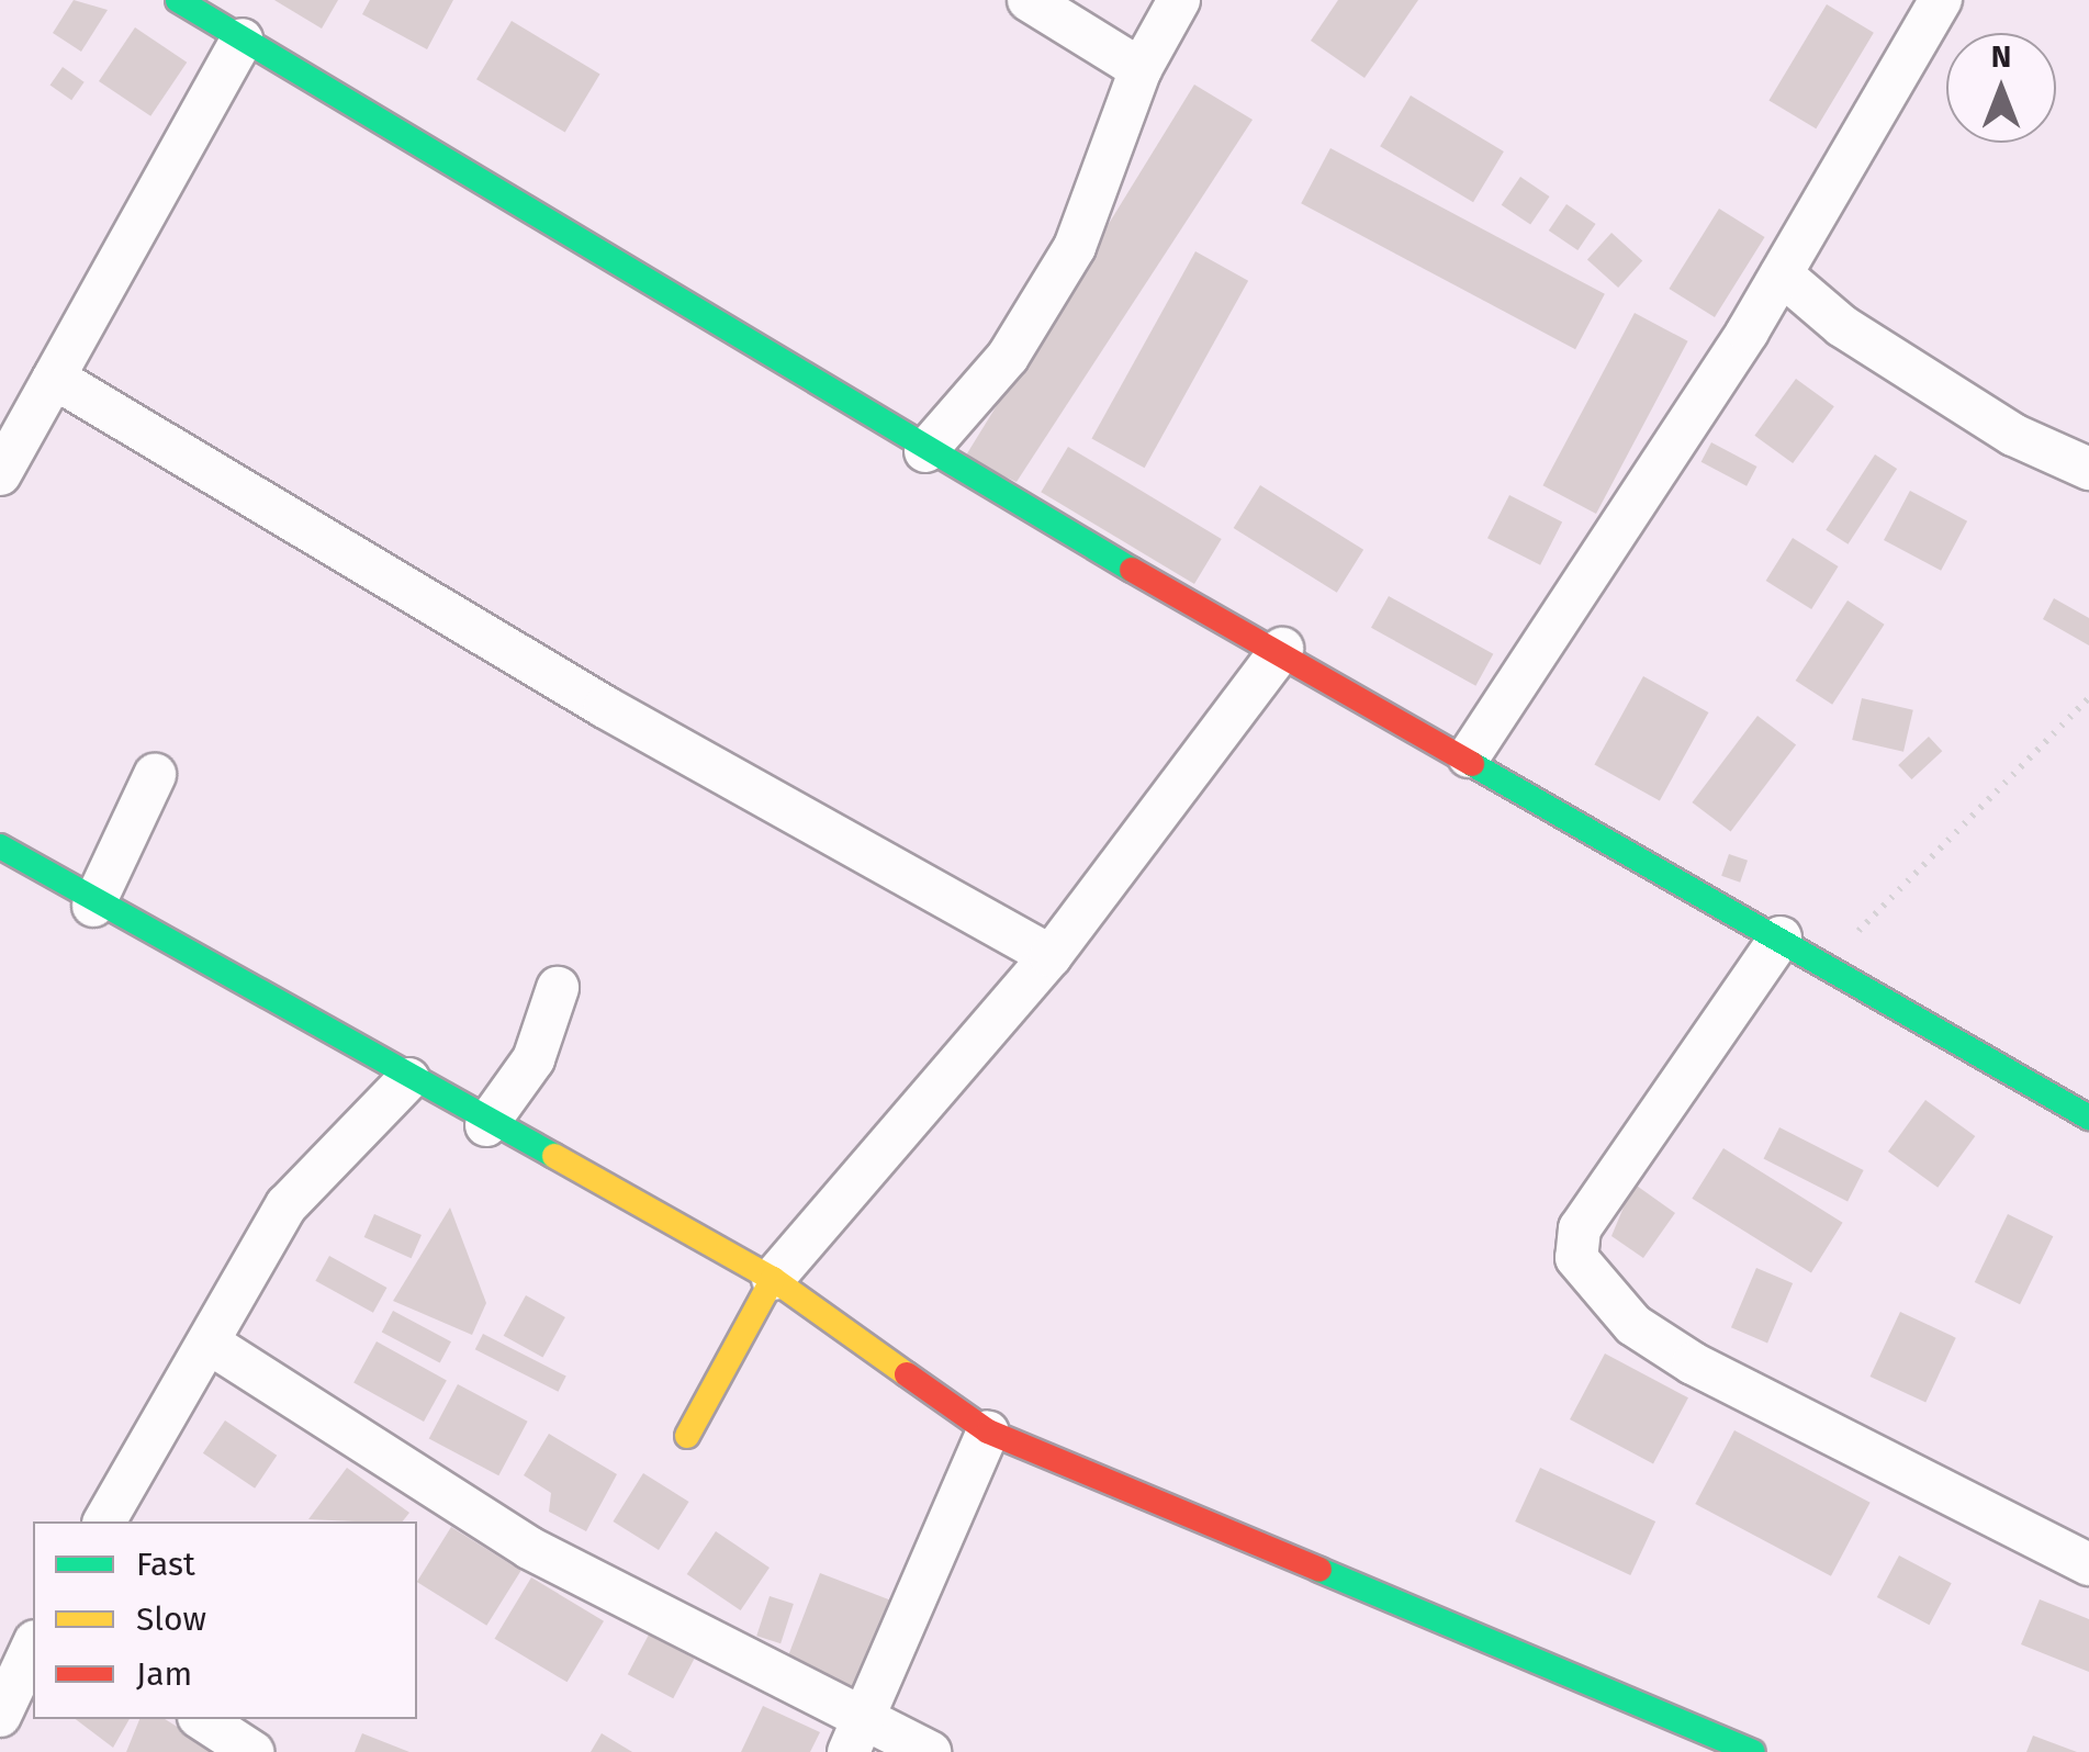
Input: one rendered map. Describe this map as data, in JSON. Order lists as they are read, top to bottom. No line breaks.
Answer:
{"legend":["Fast","Slow","Jam"],"north":"top"}
